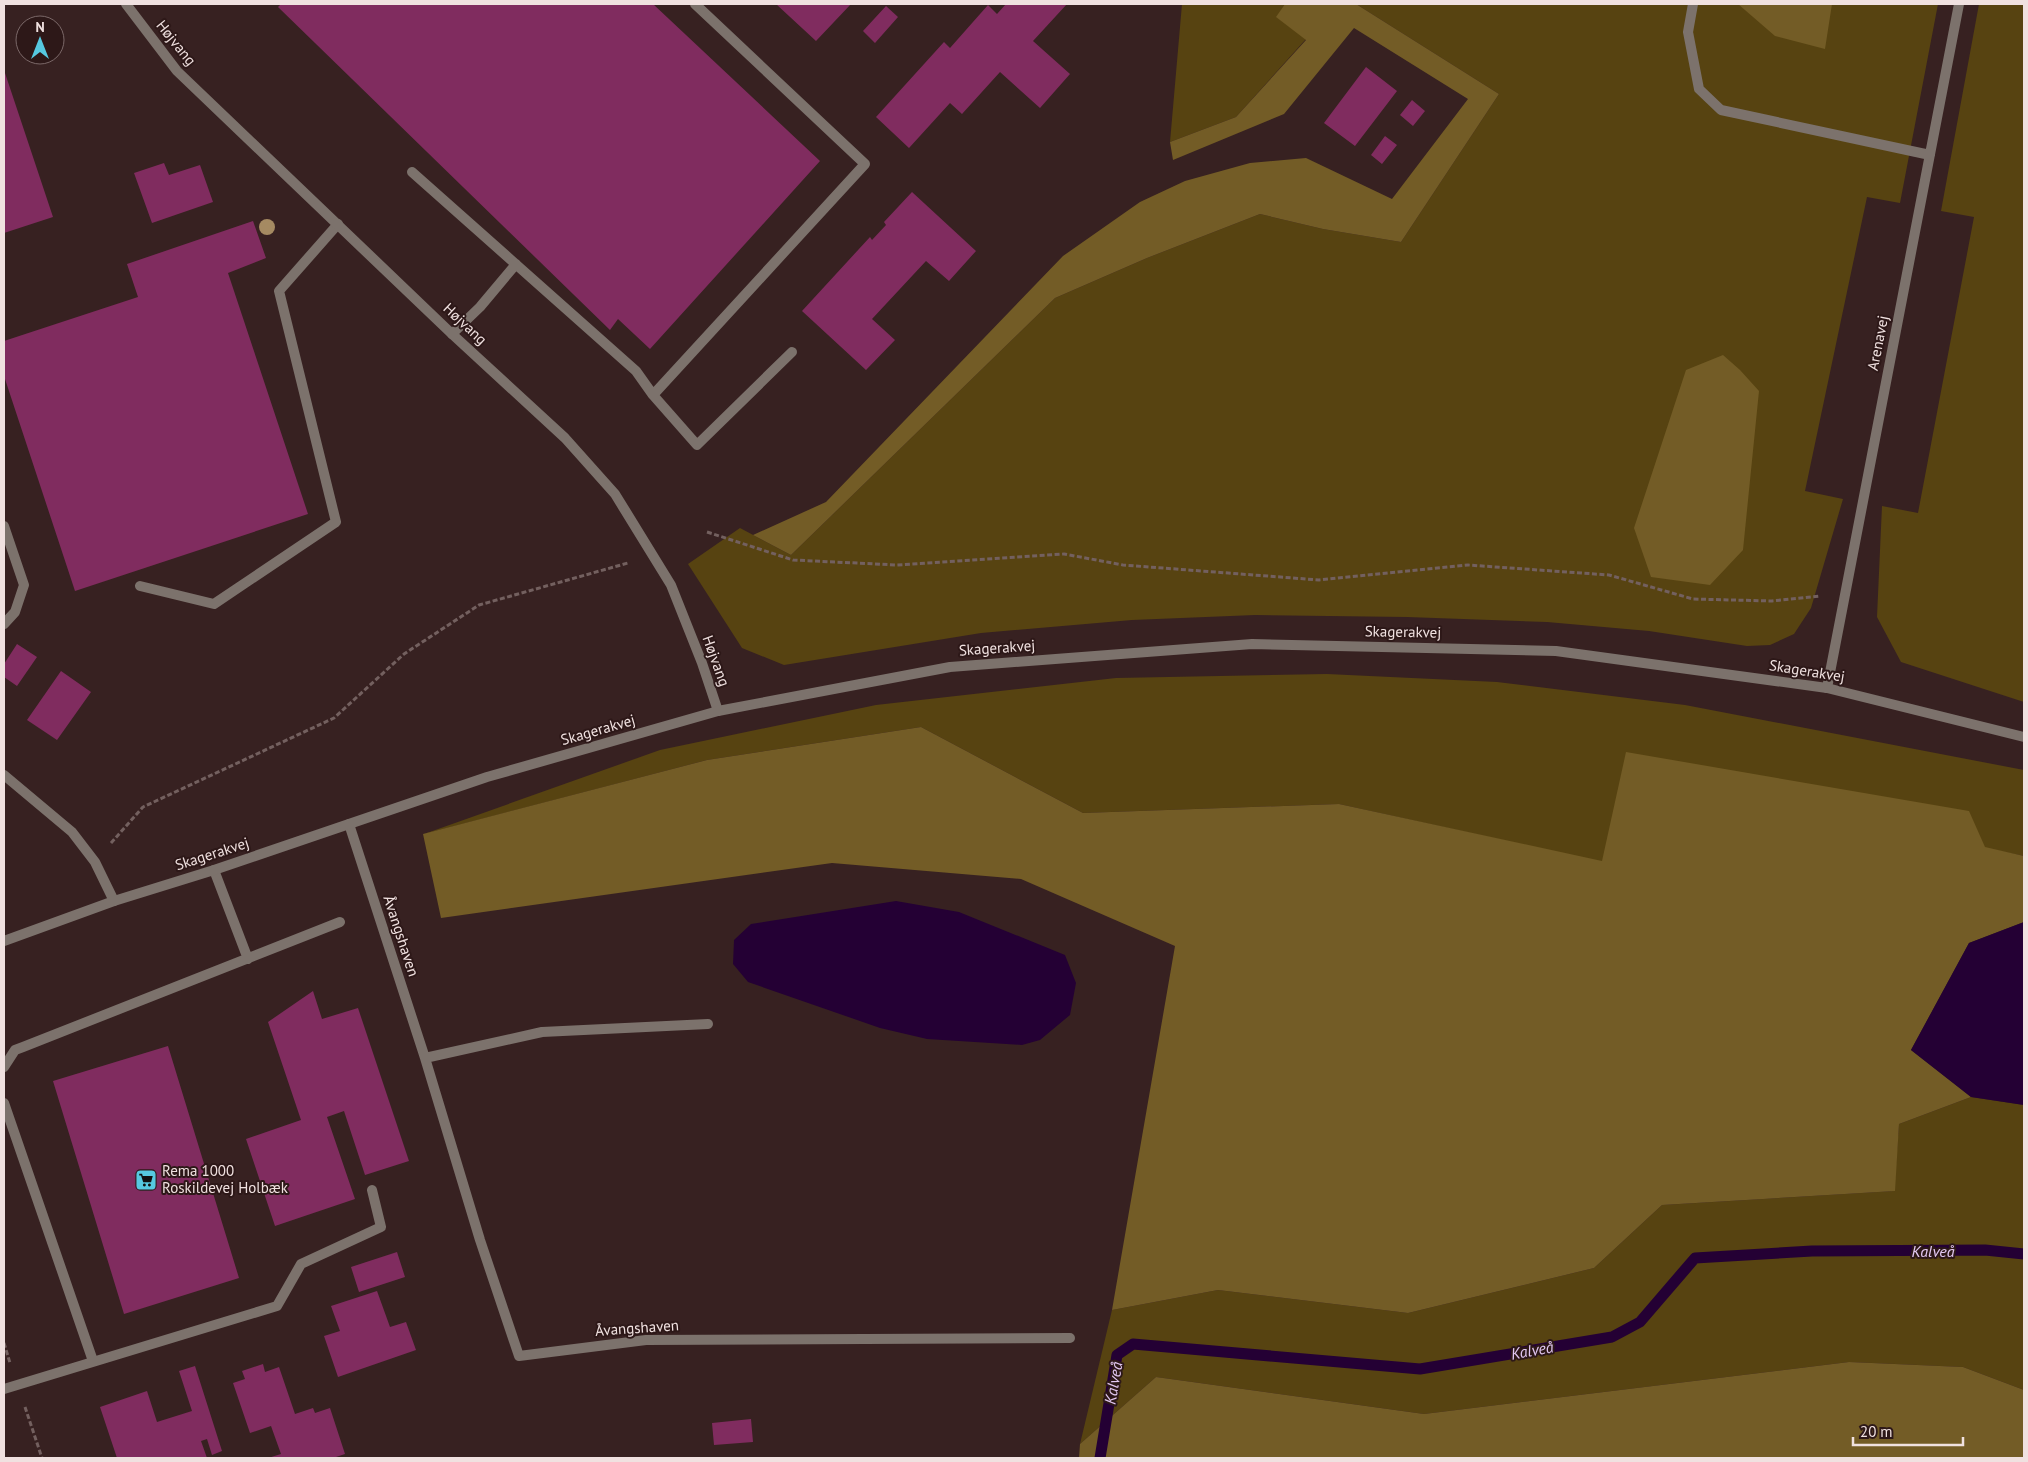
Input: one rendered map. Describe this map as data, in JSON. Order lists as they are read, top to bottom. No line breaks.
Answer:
{"streets":{"street":["Højvang","Arenavej","Skagerakvej","Åvangshaven"]},"crossings":[["Højvang","Skagerakvej"],["Arenavej","Skagerakvej"],["Skagerakvej","Åvangshaven"]],"water":["Kalveå"],"places":{"supermarket":["Rema 1000 Roskildevej Holbæk"]},"scale_bar":"20 m","north":"top"}
